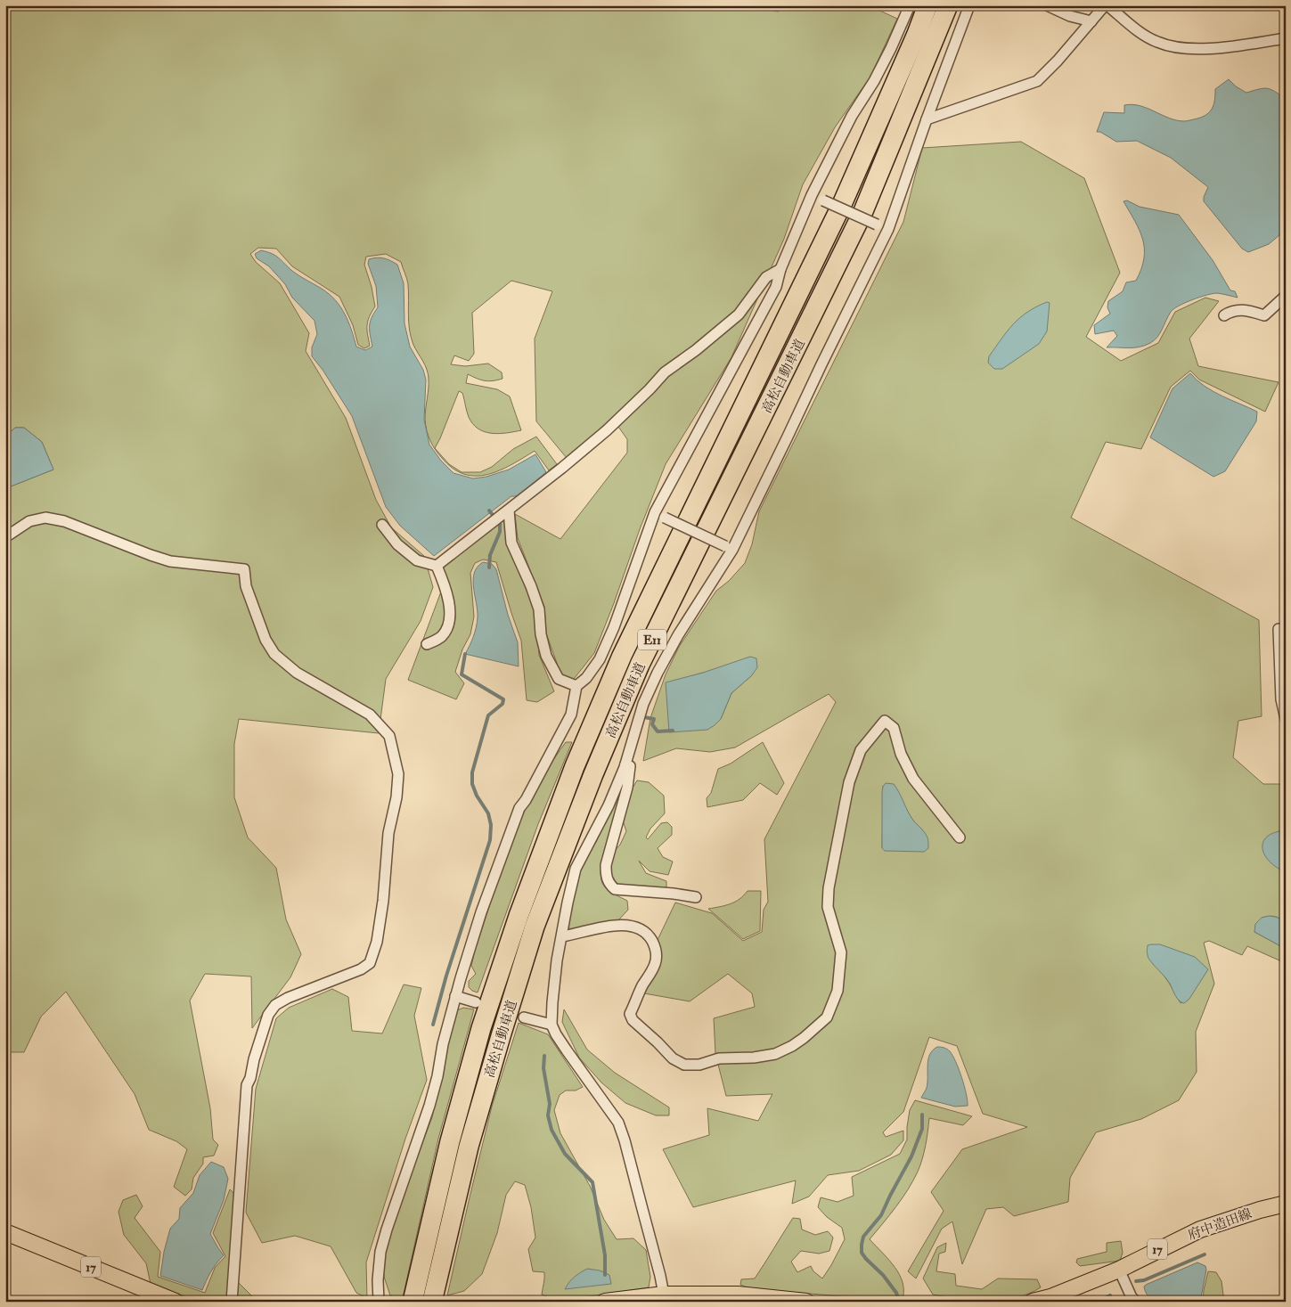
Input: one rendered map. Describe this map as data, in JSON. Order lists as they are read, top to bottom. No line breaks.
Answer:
{"streets":{"highway":["高松自動車道","E11"],"main road":["府中造田線","17"]}}
